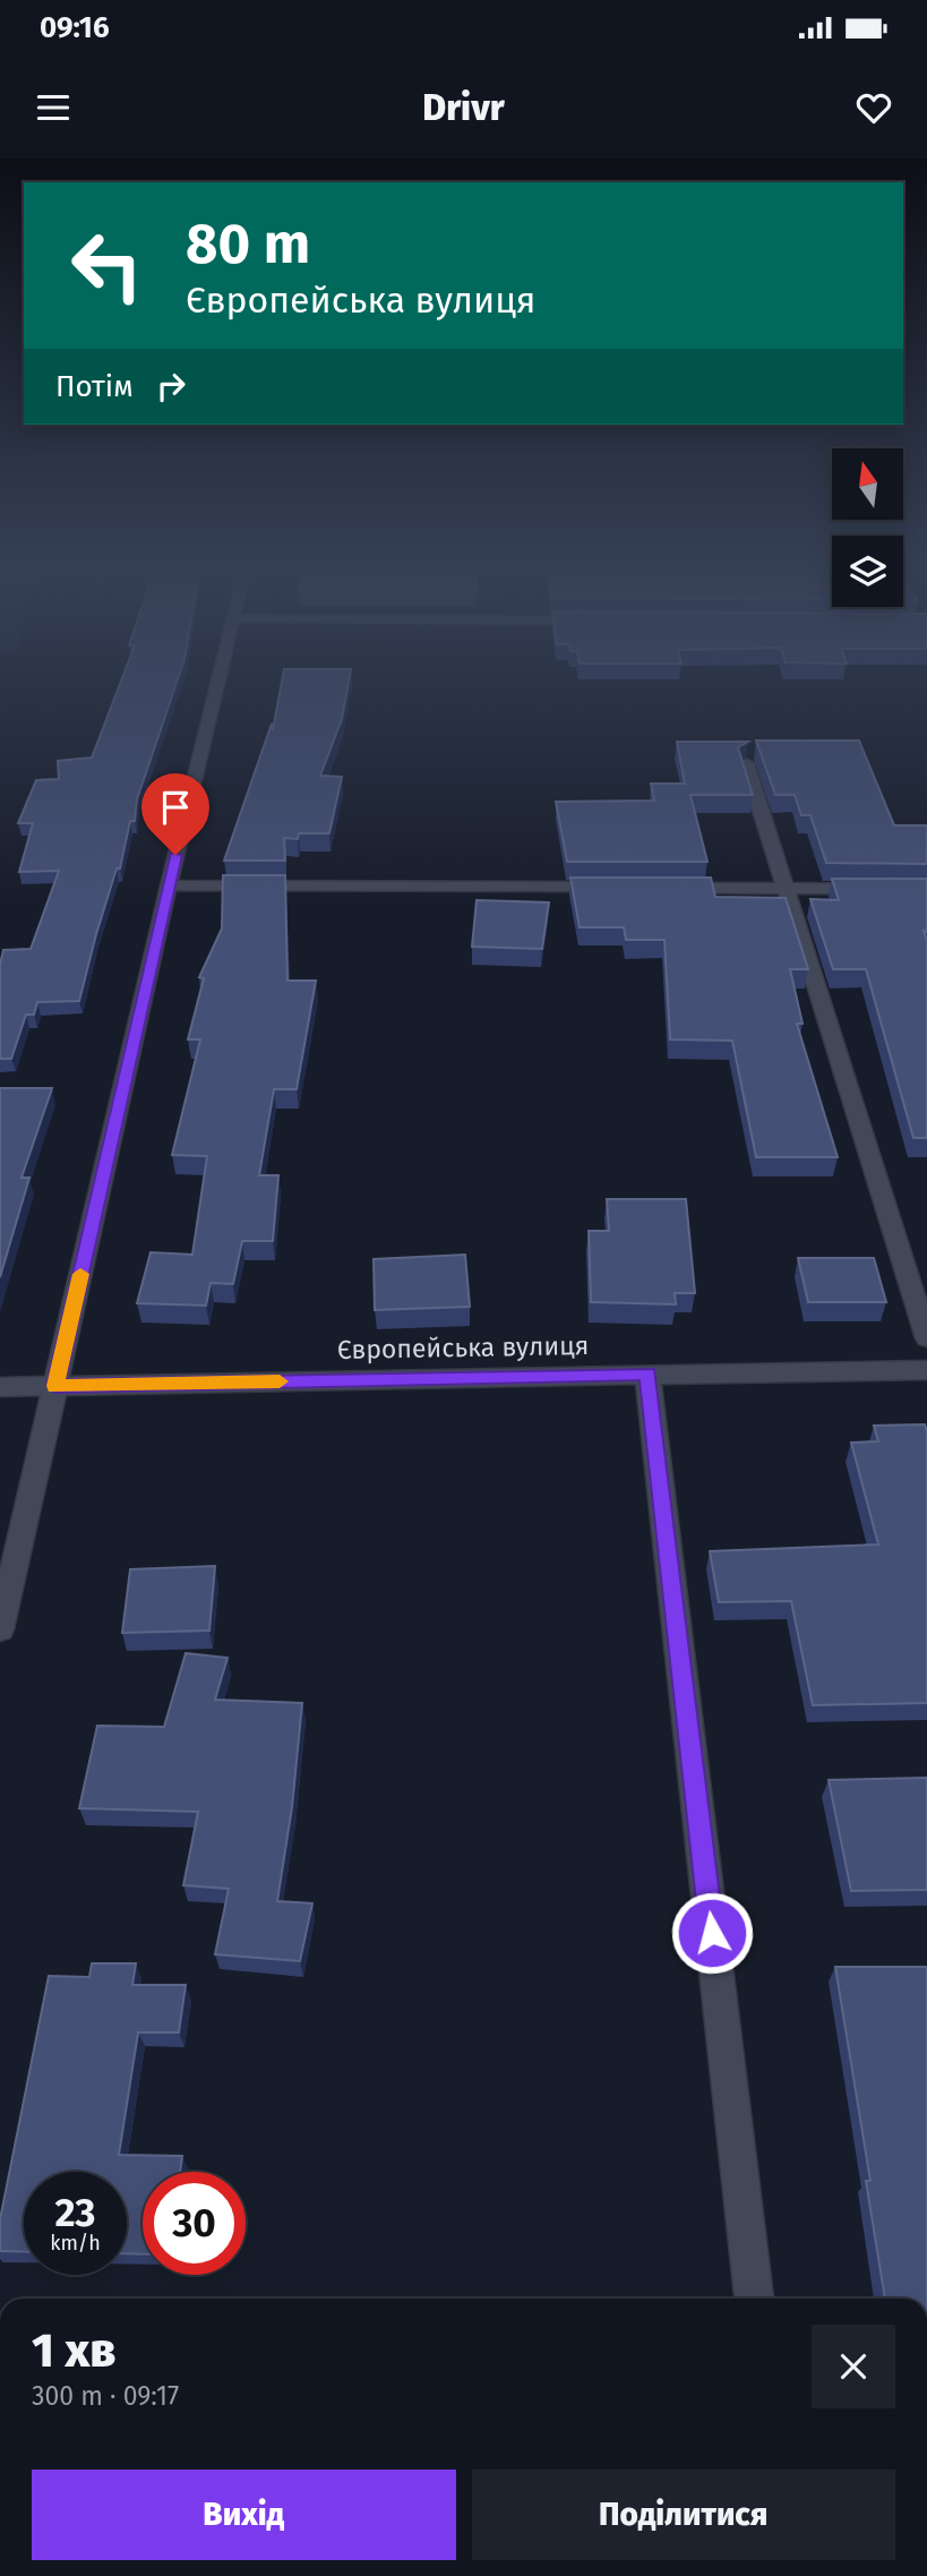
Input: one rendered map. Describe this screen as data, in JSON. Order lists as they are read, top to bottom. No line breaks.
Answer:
{"streets":{"street":["Європейська вулиця"]},"north":"top","page":{"status":"09:16","header":"Drivr","turn":["80 m","Європейська вулиця"],"then":"Потім","speed":"23 km/h","limit":"30","heading":["1 хв","300 m · 09:17"],"buttons":["Вихід","Поділитися"]}}
